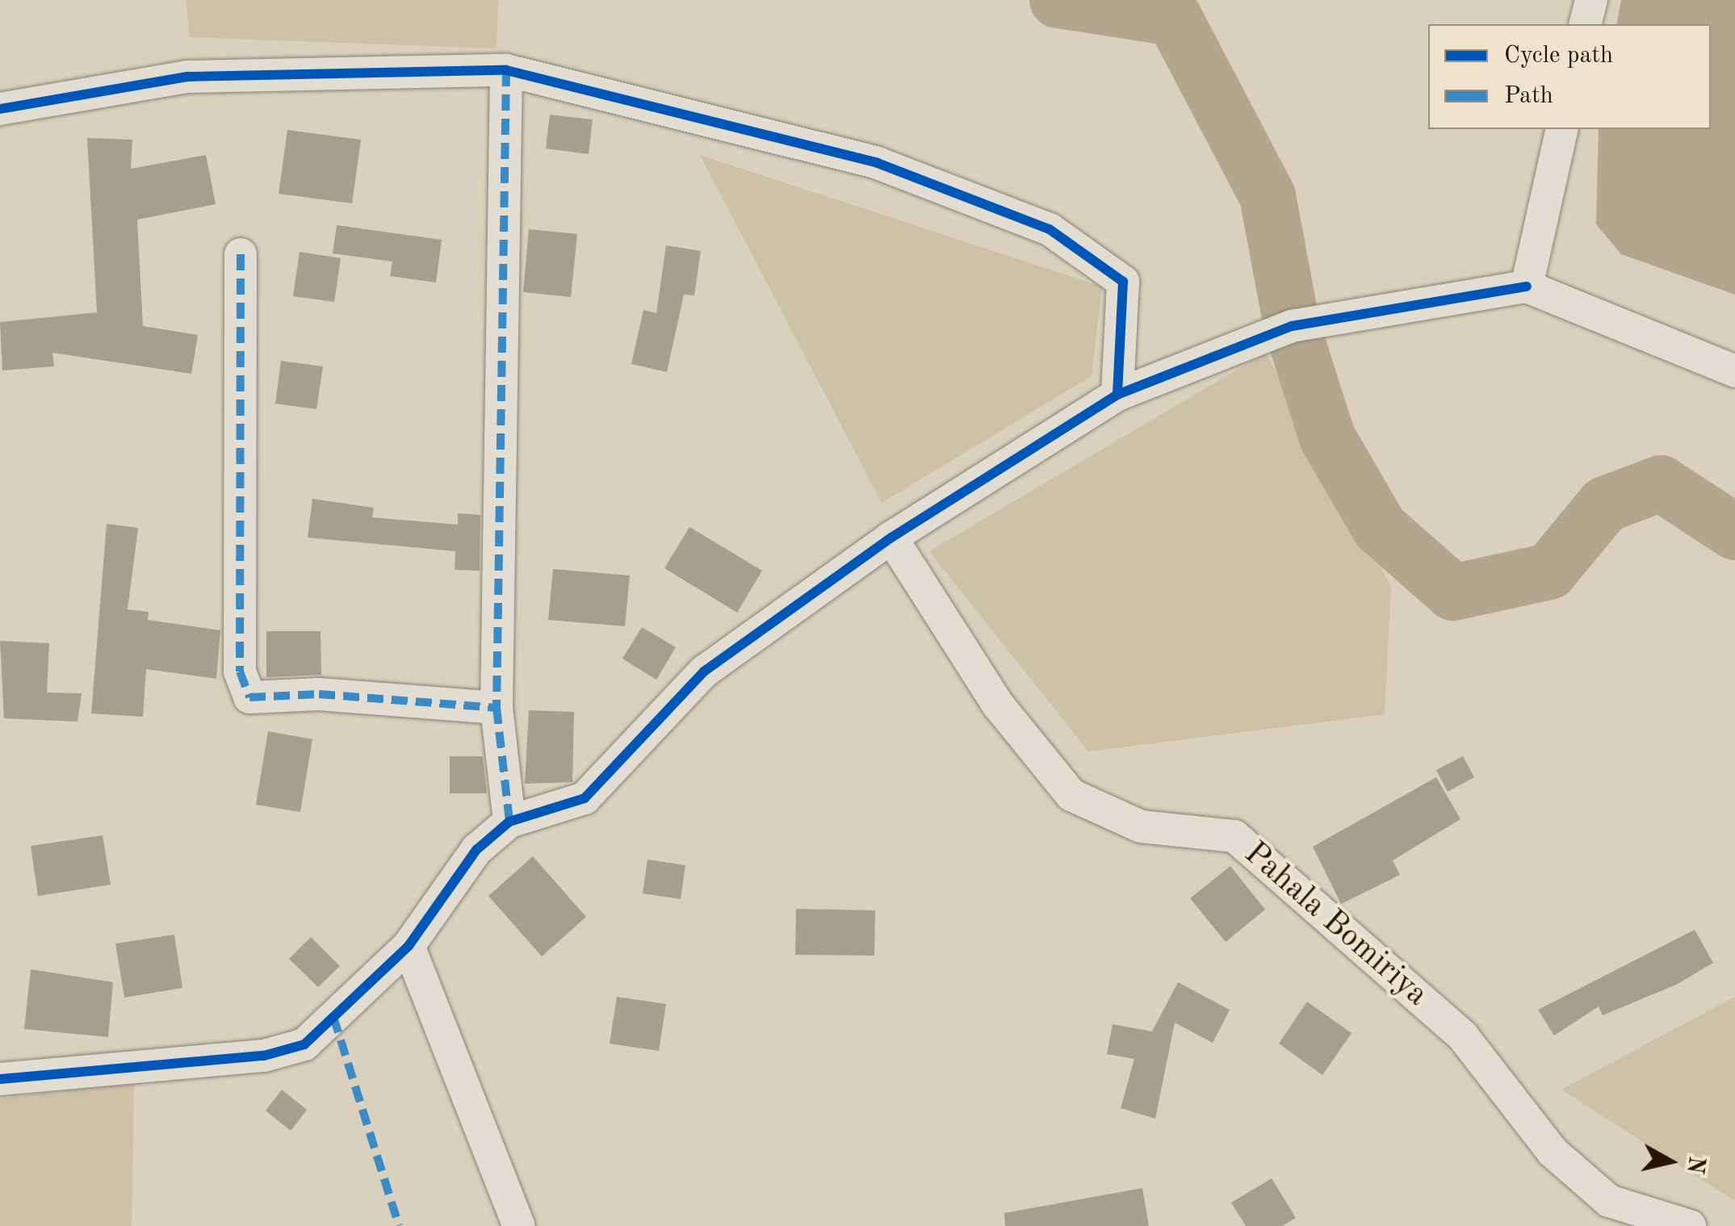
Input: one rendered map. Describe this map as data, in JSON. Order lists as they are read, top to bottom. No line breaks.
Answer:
{"streets":{"street":["Pahala Bomiriya"]},"legend":["Cycle path","Path"],"north":"right"}
